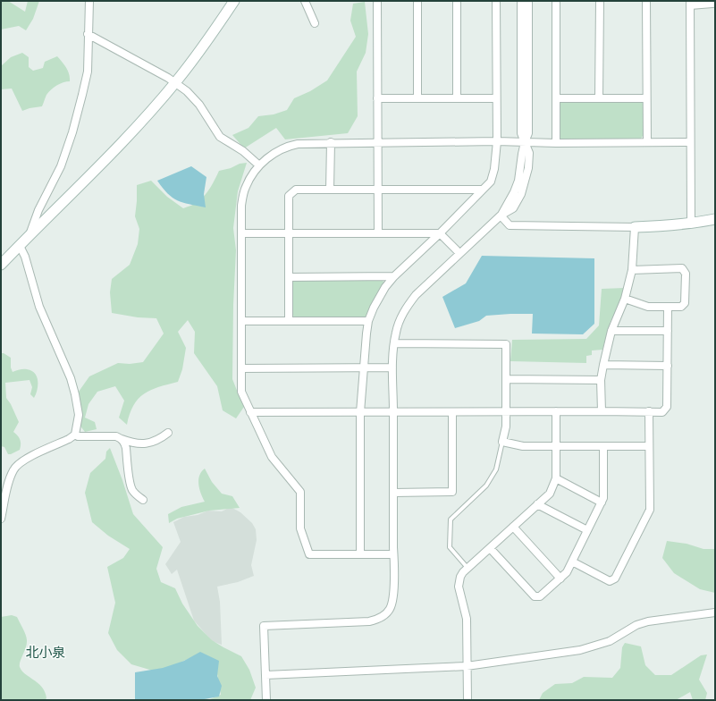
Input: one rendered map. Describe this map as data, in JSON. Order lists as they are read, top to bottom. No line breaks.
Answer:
{"districts":["北小泉"]}
